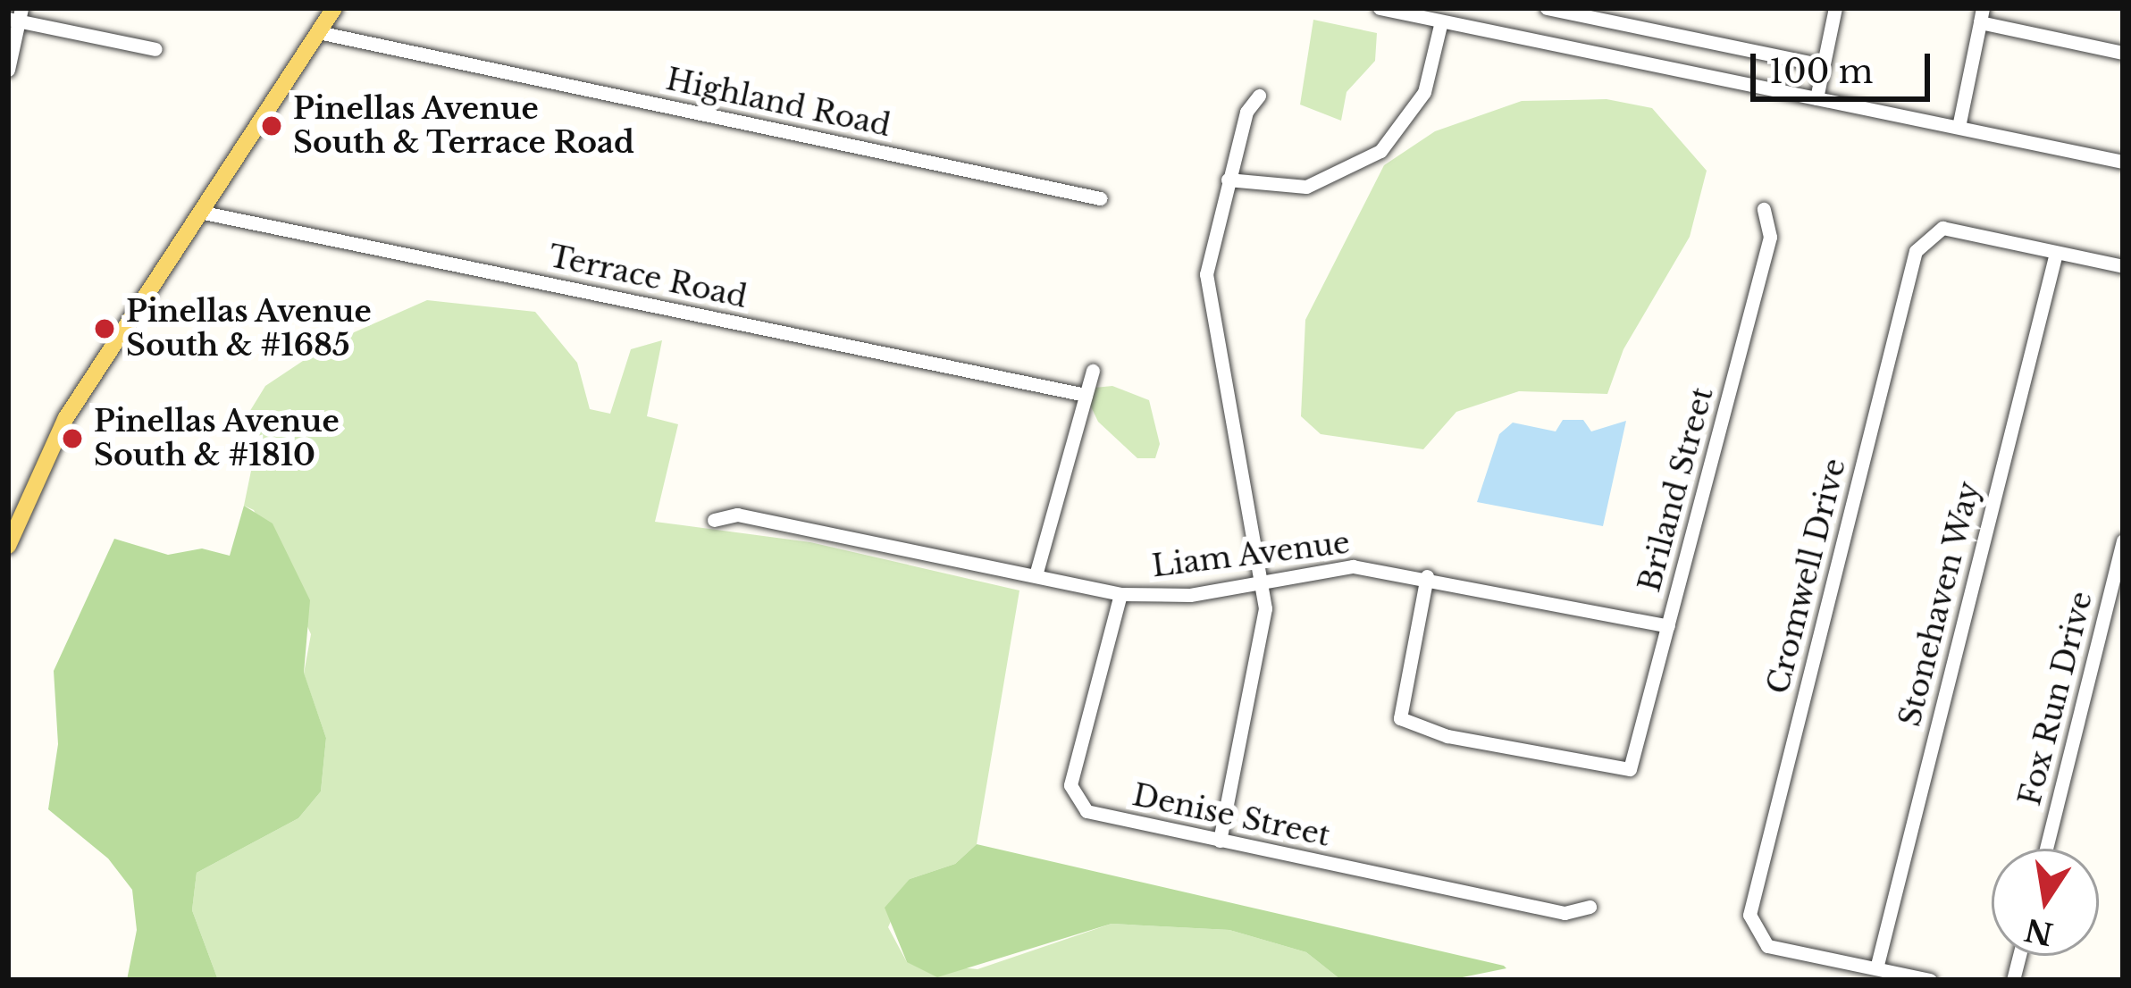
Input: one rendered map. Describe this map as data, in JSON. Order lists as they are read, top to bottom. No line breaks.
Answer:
{"streets":{"street":["Highland Road","Terrace Road","Briland Street","Liam Avenue","Cromwell Drive","Stonehaven Way","Fox Run Drive","Denise Street"]},"crossings":[["Briland Street","Liam Avenue"],["Liam Avenue","Denise Street"],["Cromwell Drive","Stonehaven Way"]],"places":["Pinellas Avenue South & Terrace Road","Pinellas Avenue South & #1685","Pinellas Avenue South & #1810"],"scale_bar":"100 m","north":"bottom"}
